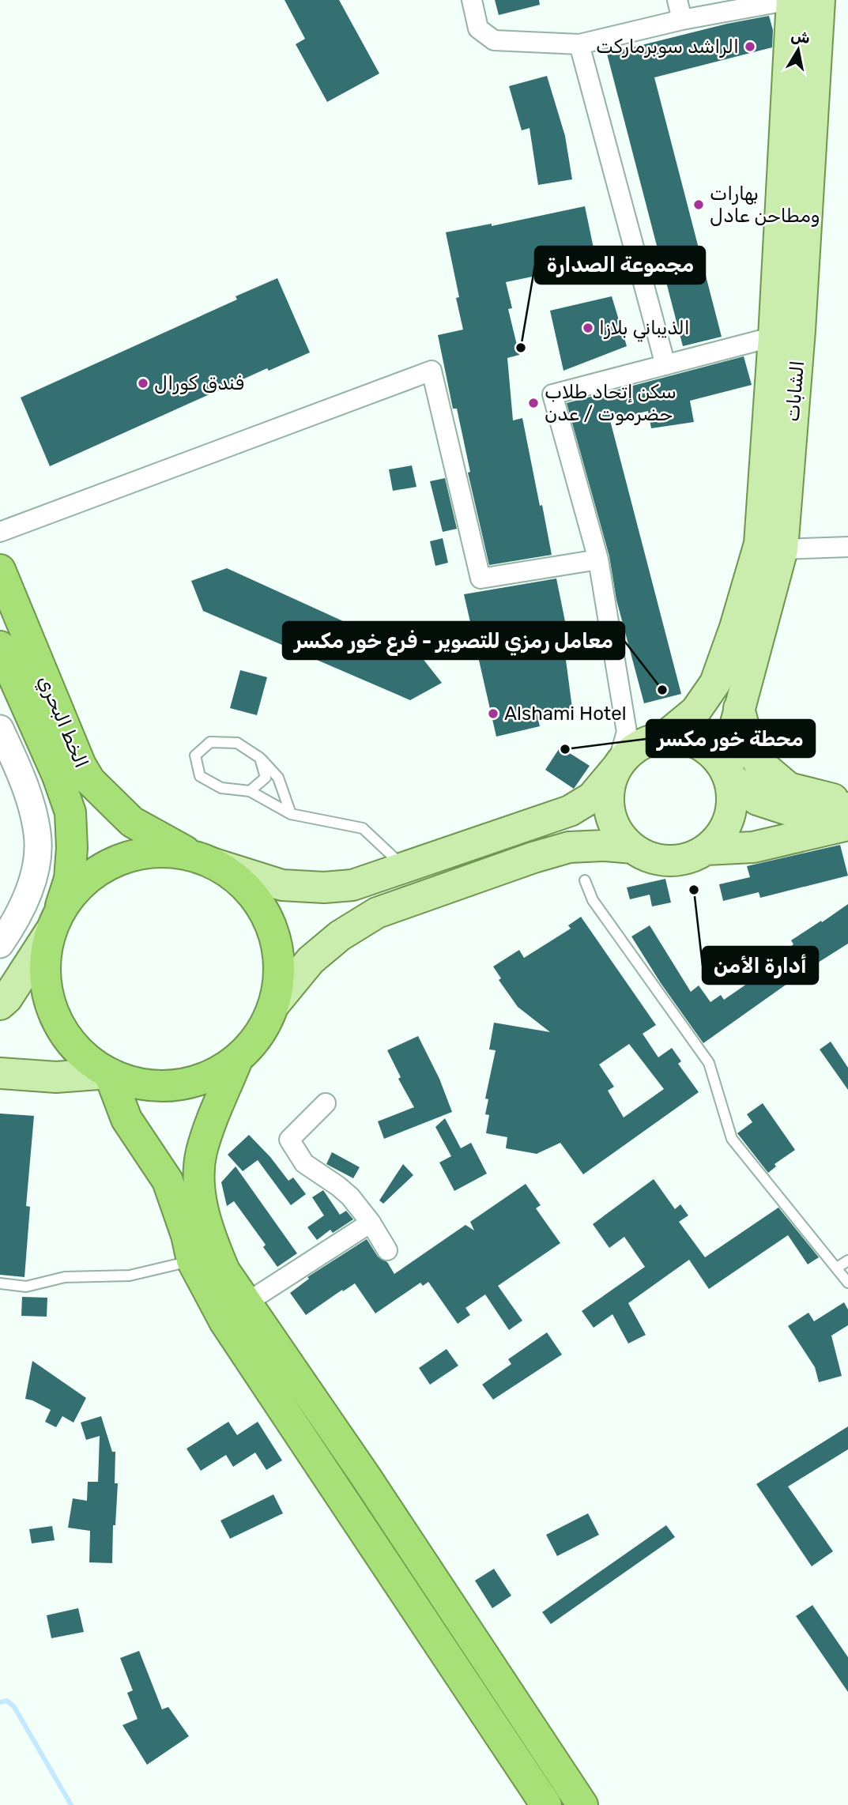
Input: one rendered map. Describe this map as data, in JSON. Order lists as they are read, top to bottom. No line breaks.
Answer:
{"streets":{"highway":["الخط البحري"],"main road":["الشابات"]},"places":["الراشد سوبرماركت","بهارات ومطاحن عادل","الذيباني بلازا","مجموعة الصدارة","فندق كورال","سكن إتحاد طلاب حضرموت / عدن","معامل رمزي للتصوير - فرع خور مكسر","Alshami Hotel","محطة خور مكسر","أدارة الأمن"],"north":"top"}
